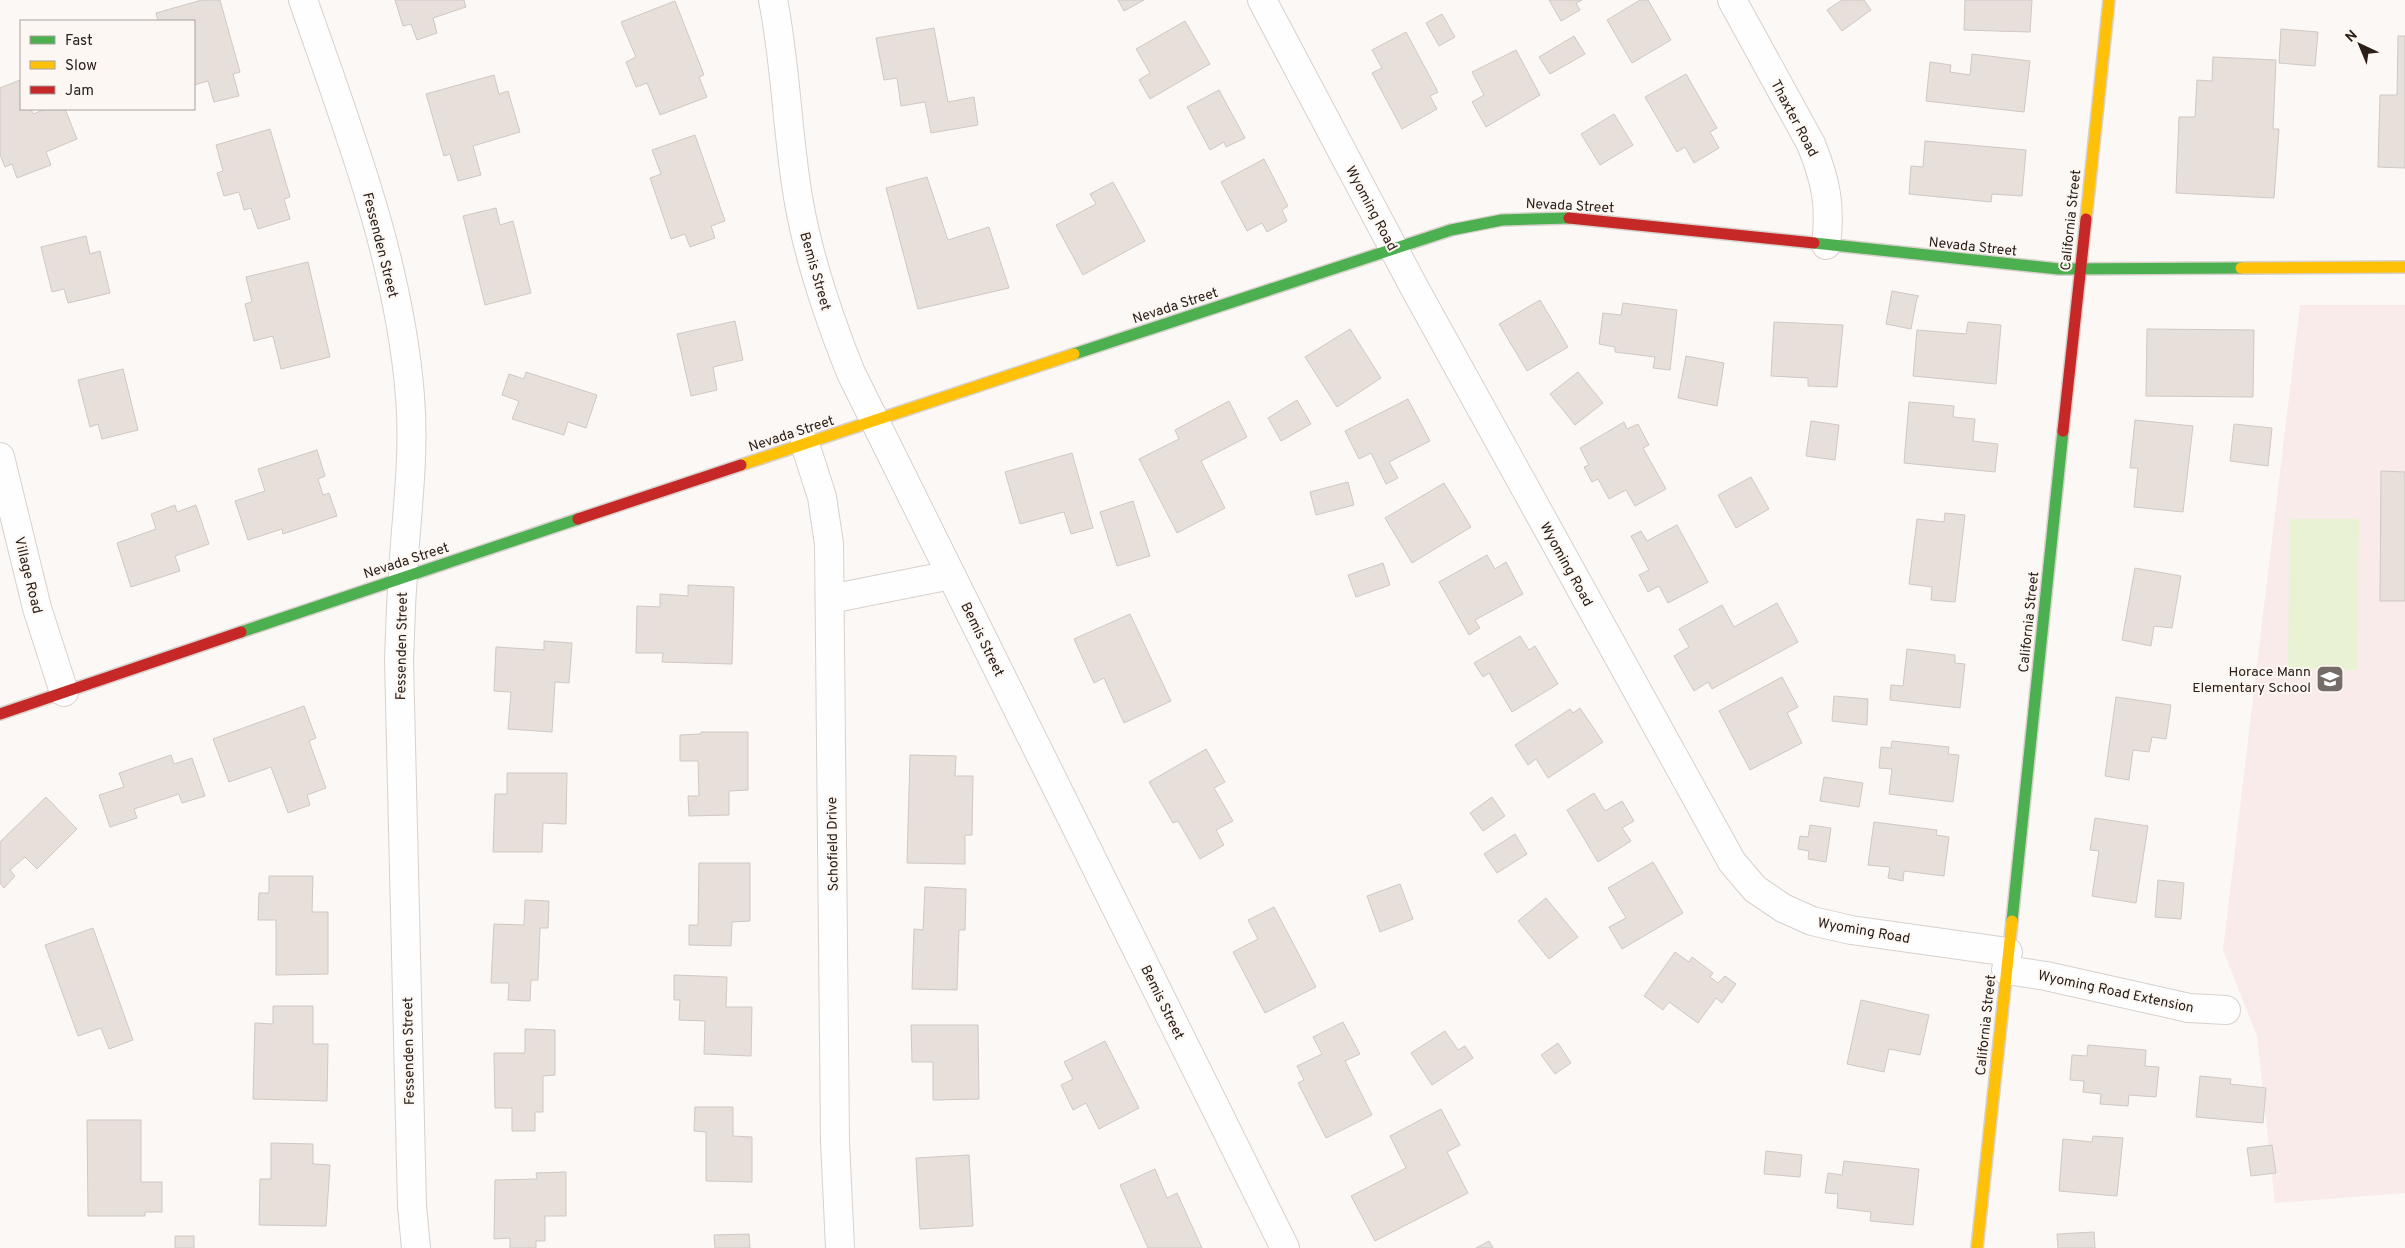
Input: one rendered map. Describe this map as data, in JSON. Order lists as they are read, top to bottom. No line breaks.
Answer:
{"streets":{"street":["Thaxter Road","Nevada Street","Wyoming Road","California Street","Fessenden Street","Bemis Street","Village Road","Schofield Drive","Wyoming Road Extension"]},"crossings":[["Thaxter Road","Nevada Street"],["Nevada Street","Wyoming Road"],["Nevada Street","California Street"],["Nevada Street","Fessenden Street"],["Nevada Street","Bemis Street"],["Nevada Street","Village Road"],["Nevada Street","Schofield Drive"],["Wyoming Road","California Street"],["Wyoming Road","Wyoming Road Extension"],["California Street","Wyoming Road Extension"]],"places":{"school or university":["Horace Mann Elementary School"]},"legend":["Fast","Slow","Jam"],"north":"top left"}
